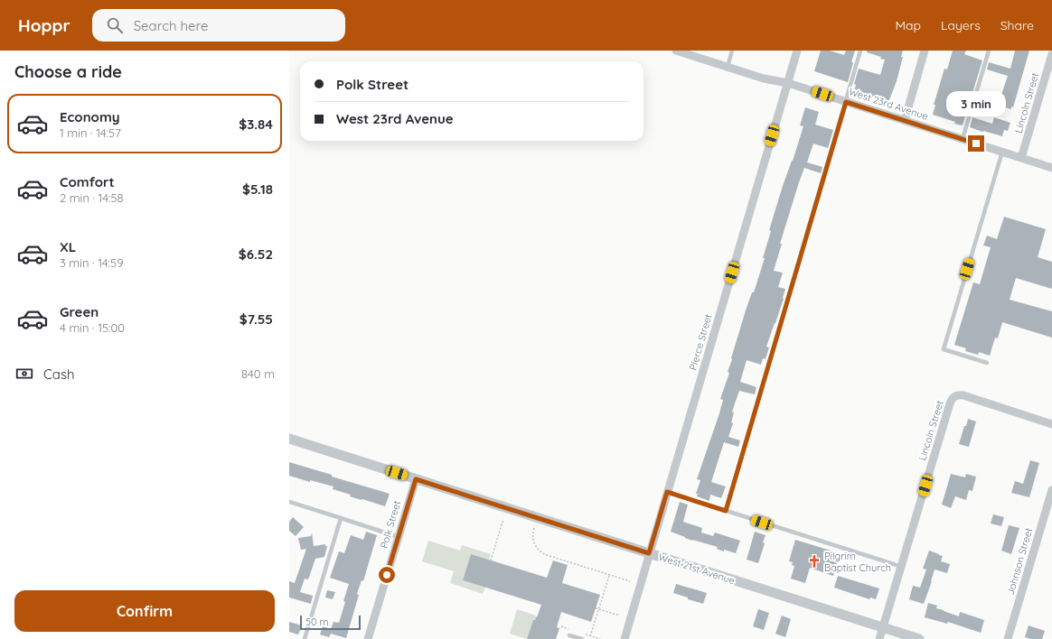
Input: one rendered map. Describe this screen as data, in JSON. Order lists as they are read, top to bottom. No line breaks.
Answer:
{"streets":{"street":["Lincoln Street","West 23rd Avenue","Pierce Street","Polk Street","Johnson Street","West 21st Avenue"]},"crossings":[["Lincoln Street","West 23rd Avenue"],["Lincoln Street","West 21st Avenue"],["West 23rd Avenue","Pierce Street"],["Pierce Street","West 21st Avenue"],["Polk Street","West 21st Avenue"]],"places":{"church":["Pilgrim Baptist Church"]},"scale_bar":"50 m","page":{"header":"Hoppr","search":"Search here","nav":["Map","Layers","Share"],"heading":"Choose a ride","banner":["Polk Street","West 23rd Avenue"],"bubble":"3 min","list":[{"name":"Economy","note":"1 min · 14:57","value":"$3.84"},{"name":"Comfort","note":"2 min · 14:58","value":"$5.18"},{"name":"XL","note":"3 min · 14:59","value":"$6.52"},{"name":"Green","note":"4 min · 15:00","value":"$7.55"}],"pay":["Cash","840 m"],"buttons":"Confirm","scale":"50 m"}}
